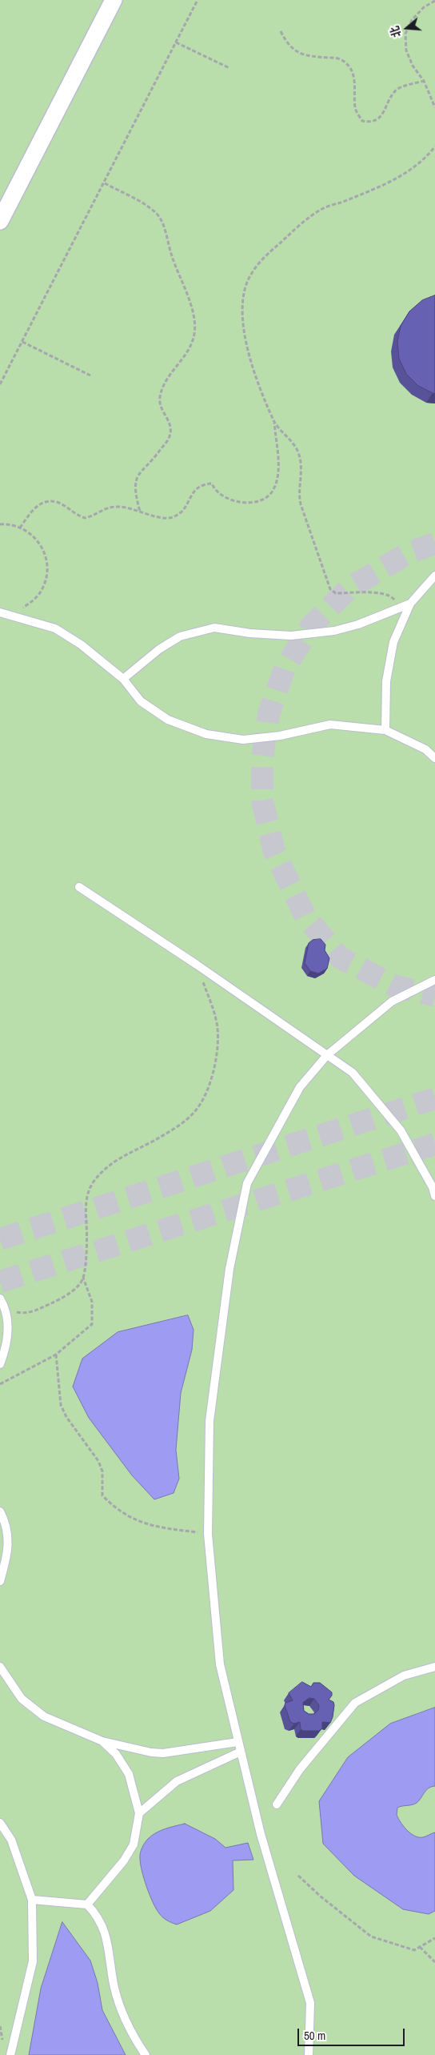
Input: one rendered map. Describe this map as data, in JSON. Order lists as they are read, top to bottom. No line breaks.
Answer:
{"scale_bar":"50 m","north":"left"}
